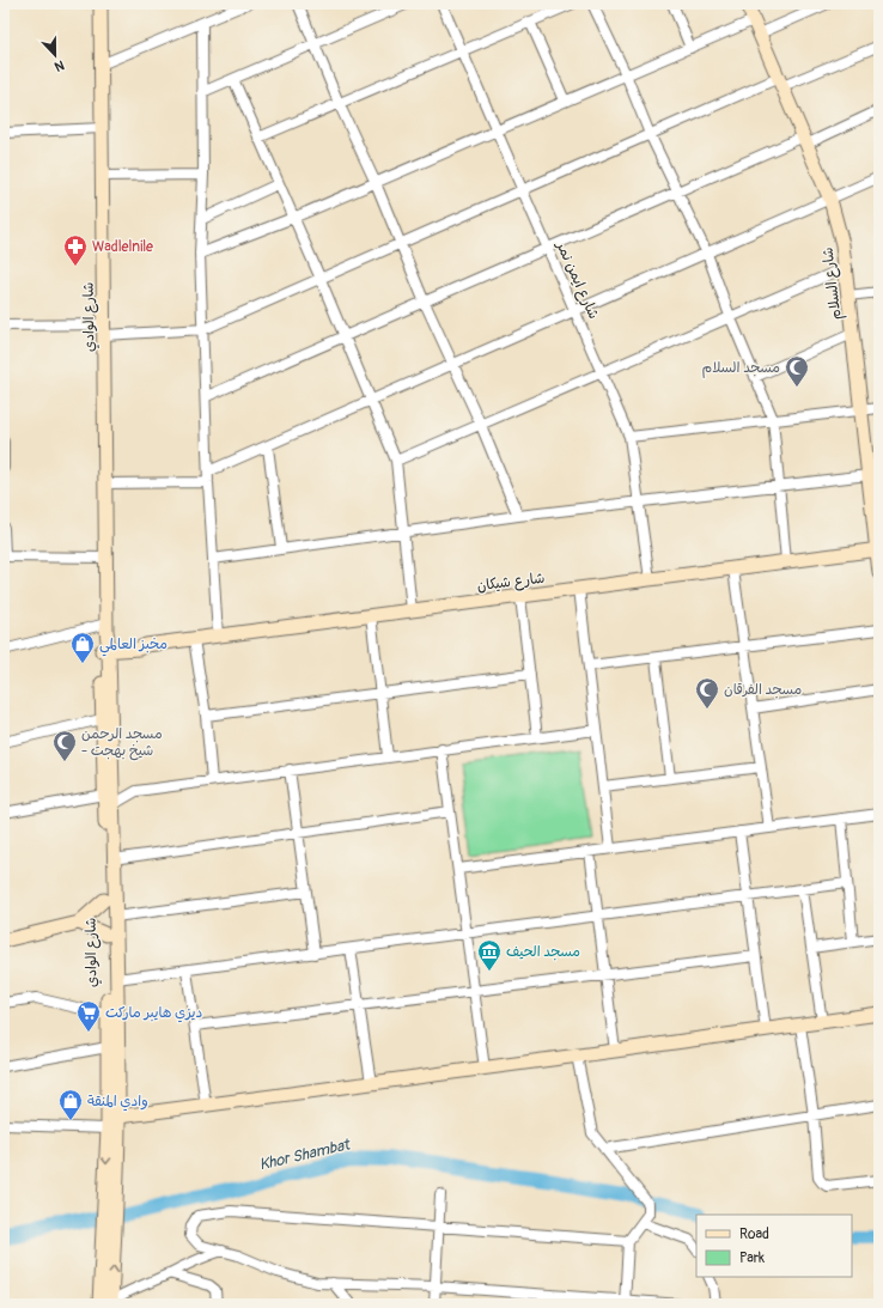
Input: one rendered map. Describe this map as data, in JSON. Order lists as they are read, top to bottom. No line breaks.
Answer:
{"streets":{"street":["شارع ايمن نمر","شارع السلام","شارع الوادي","شارع شيكان"]},"crossings":[["شارع ايمن نمر","شارع شيكان"],["شارع السلام","شارع شيكان"],["شارع الوادي","شارع شيكان"]],"water":["Khor Shambat"],"places":{"pharmacy":["Wadlelnile"],"mosque":["مسجد السلام","مسجد الفرقان","مسجد الرحمن - شيخ بهجت"],"shop":["مخبز العالمي","وادي المنقة"],"museum":["مسجد الحيف"],"supermarket":["ديزي هايبر ماركت"]},"legend":["Road","Park"],"north":"bottom"}
